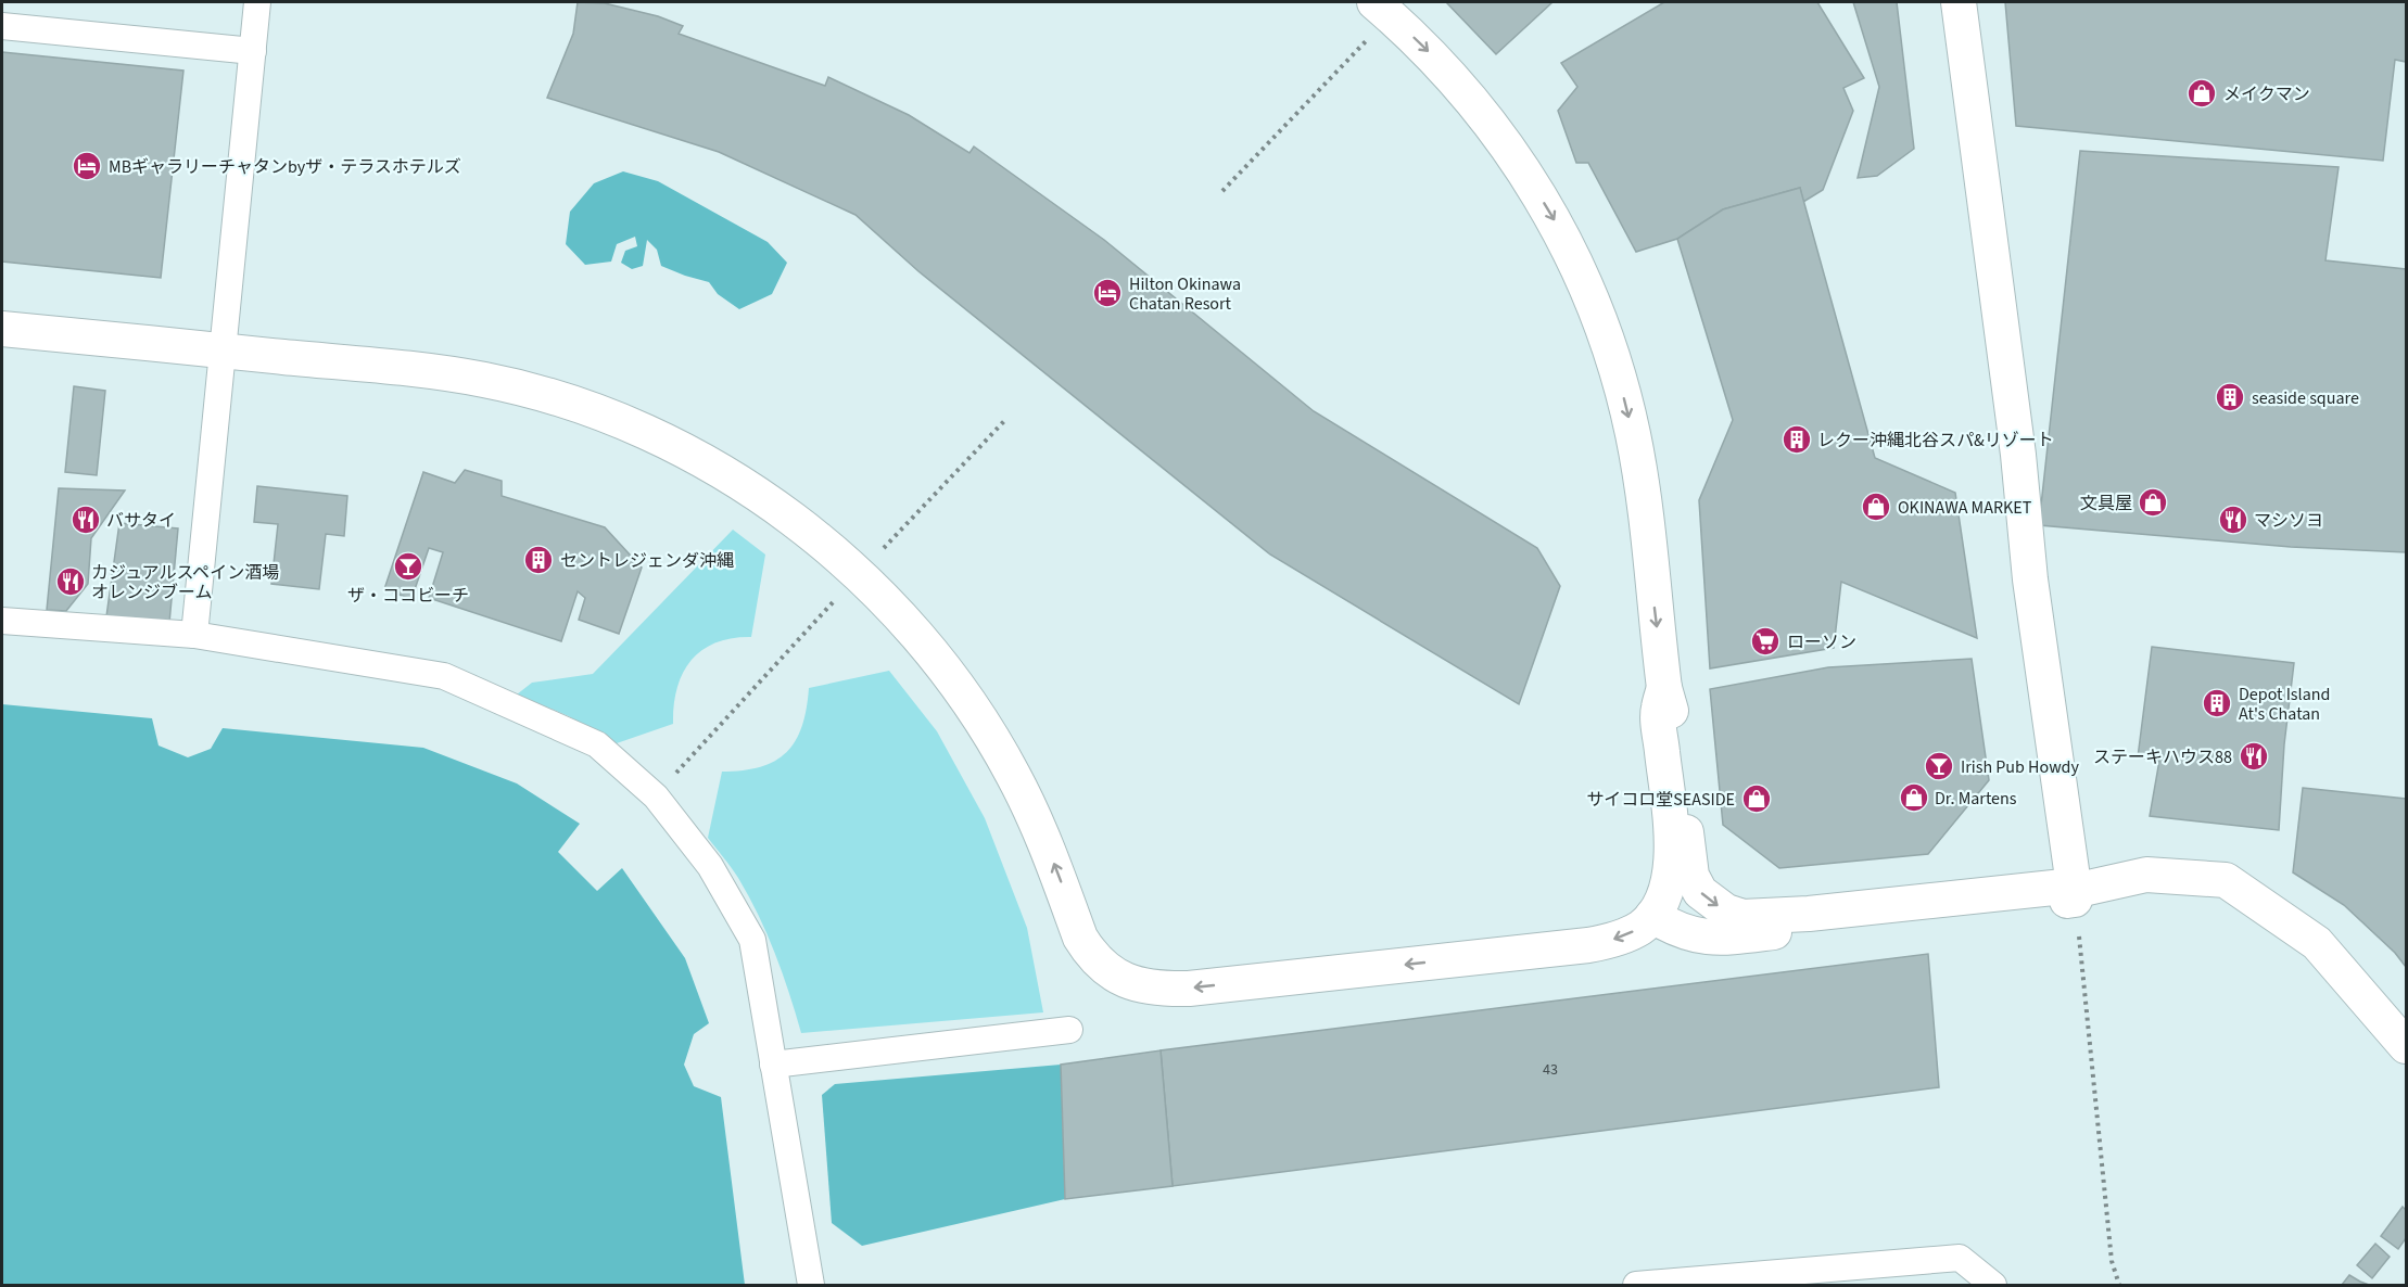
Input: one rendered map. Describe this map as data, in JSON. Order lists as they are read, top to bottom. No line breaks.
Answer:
{"places":{"shop":["メイクマン","文具屋","OKINAWA MARKET","Dr. Martens","サイコロ堂SEASIDE"],"hotel":["MBギャラリーチャタンbyザ・テラスホテルズ","Hilton Okinawa Chatan Resort"],"building":["seaside square","レクー沖縄北谷スパ&リゾート","セントレジェンダ沖縄","Depot Island At's Chatan"],"restaurant":["バサタイ","マシソヨ","カジュアルスペイン酒場 オレンジブーム","ステーキハウス88"],"bar":["ザ・ココビーチ","Irish Pub Howdy"],"supermarket":["ローソン"]},"house_numbers":["43"]}
